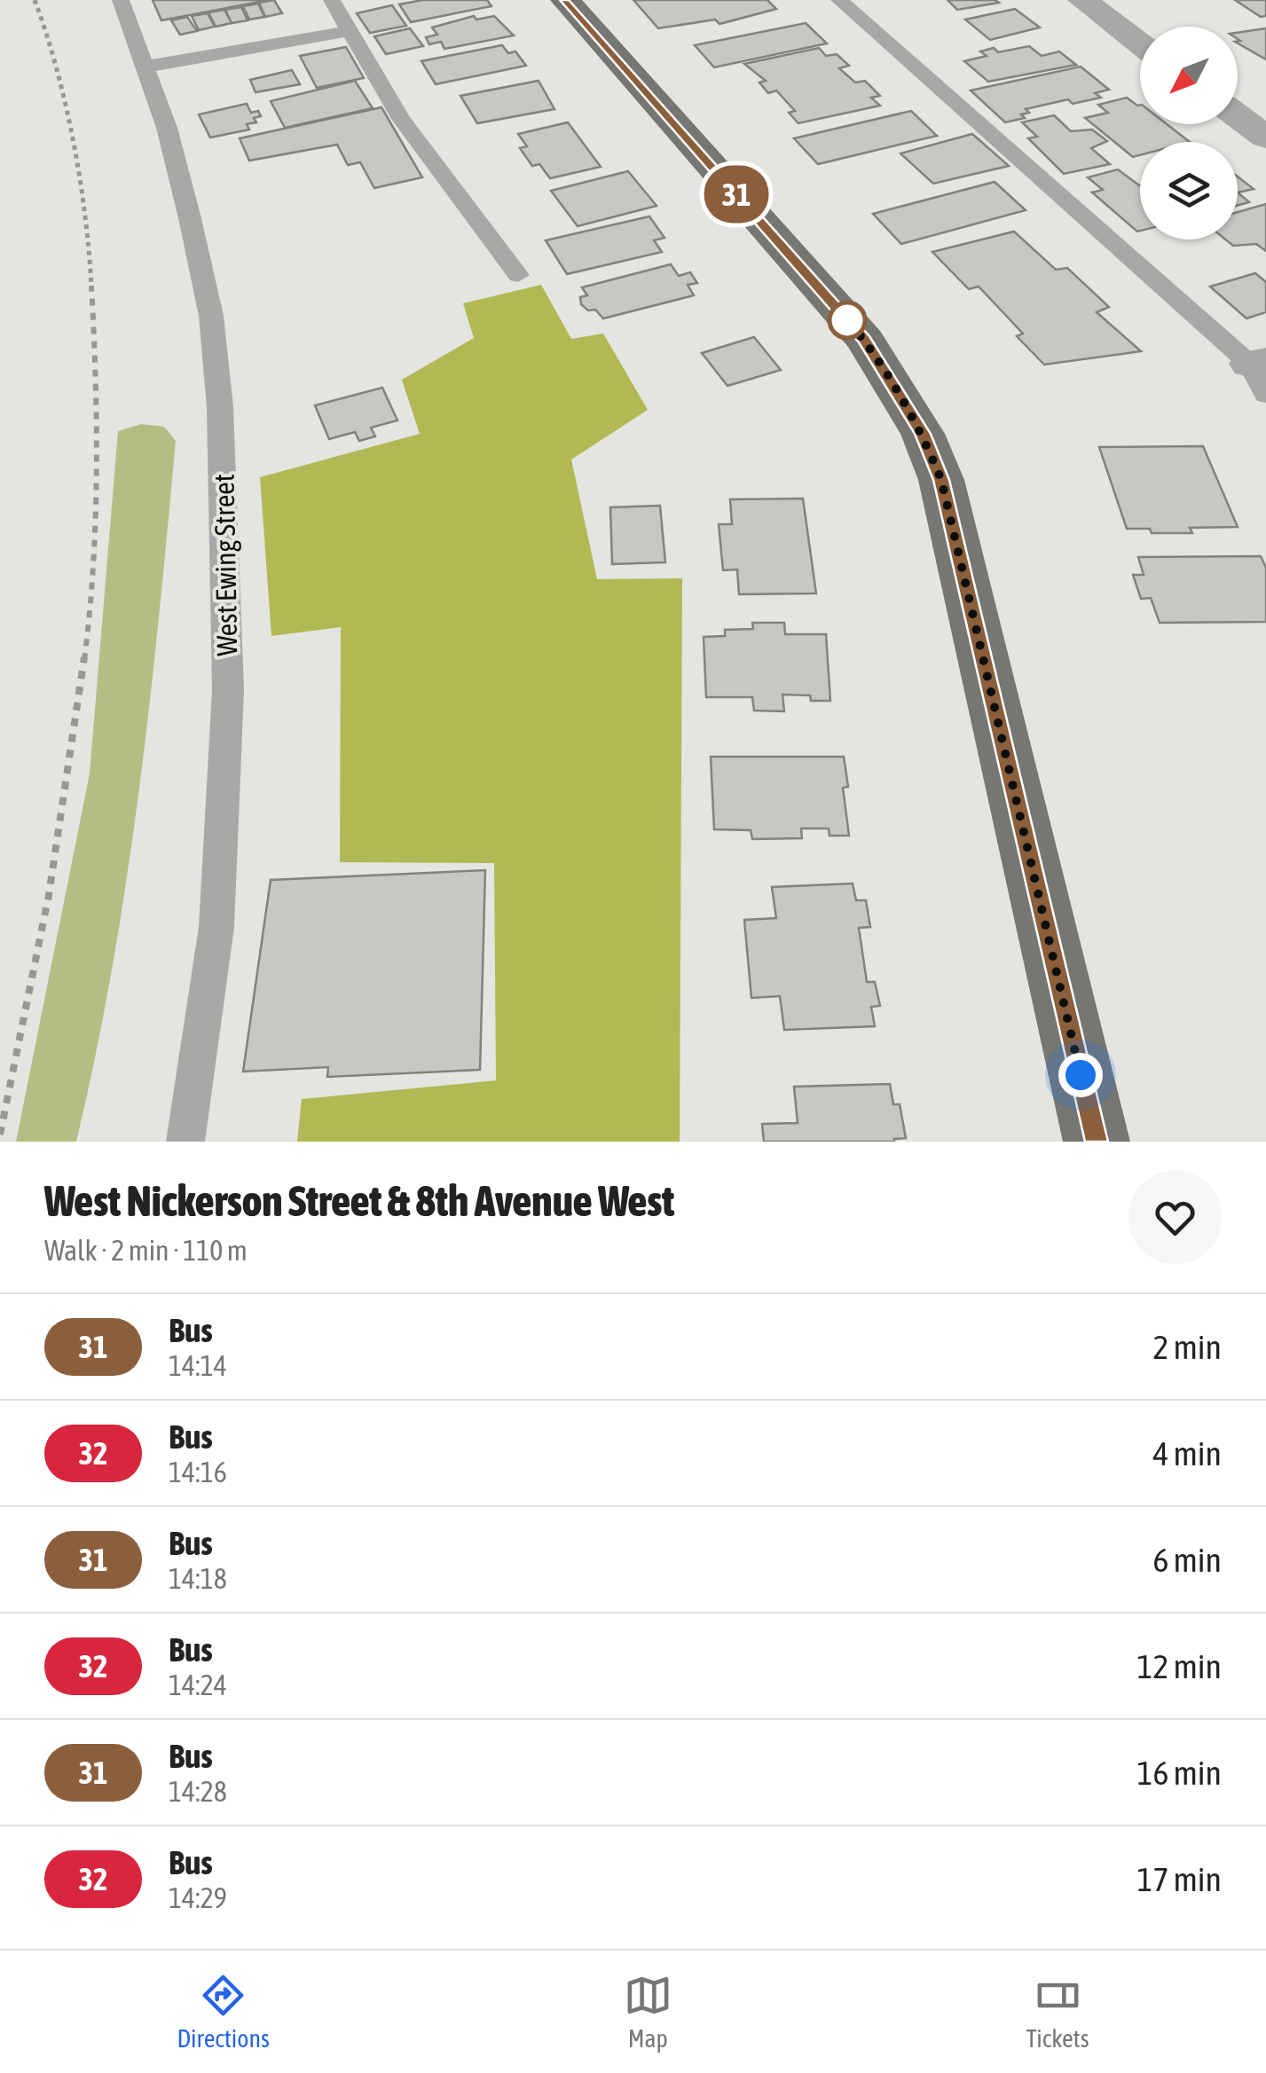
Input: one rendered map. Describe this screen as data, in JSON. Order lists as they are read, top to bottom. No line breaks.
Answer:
{"streets":{"lane":["West Ewing Street"]},"lines":["bus line 31"],"north":"bottom left","page":{"on_map":"31","heading":["West Nickerson Street & 8th Avenue West","Walk · 2 min · 110 m"],"list":[{"mark":"31","name":"Bus","note":"14:14","value":"2 min"},{"mark":"32","name":"Bus","note":"14:16","value":"4 min"},{"mark":"31","name":"Bus","note":"14:18","value":"6 min"},{"mark":"32","name":"Bus","note":"14:24","value":"12 min"},{"mark":"31","name":"Bus","note":"14:28","value":"16 min"},{"mark":"32","name":"Bus","note":"14:29","value":"17 min"}],"tabs":["Directions","Map","Tickets"]}}
